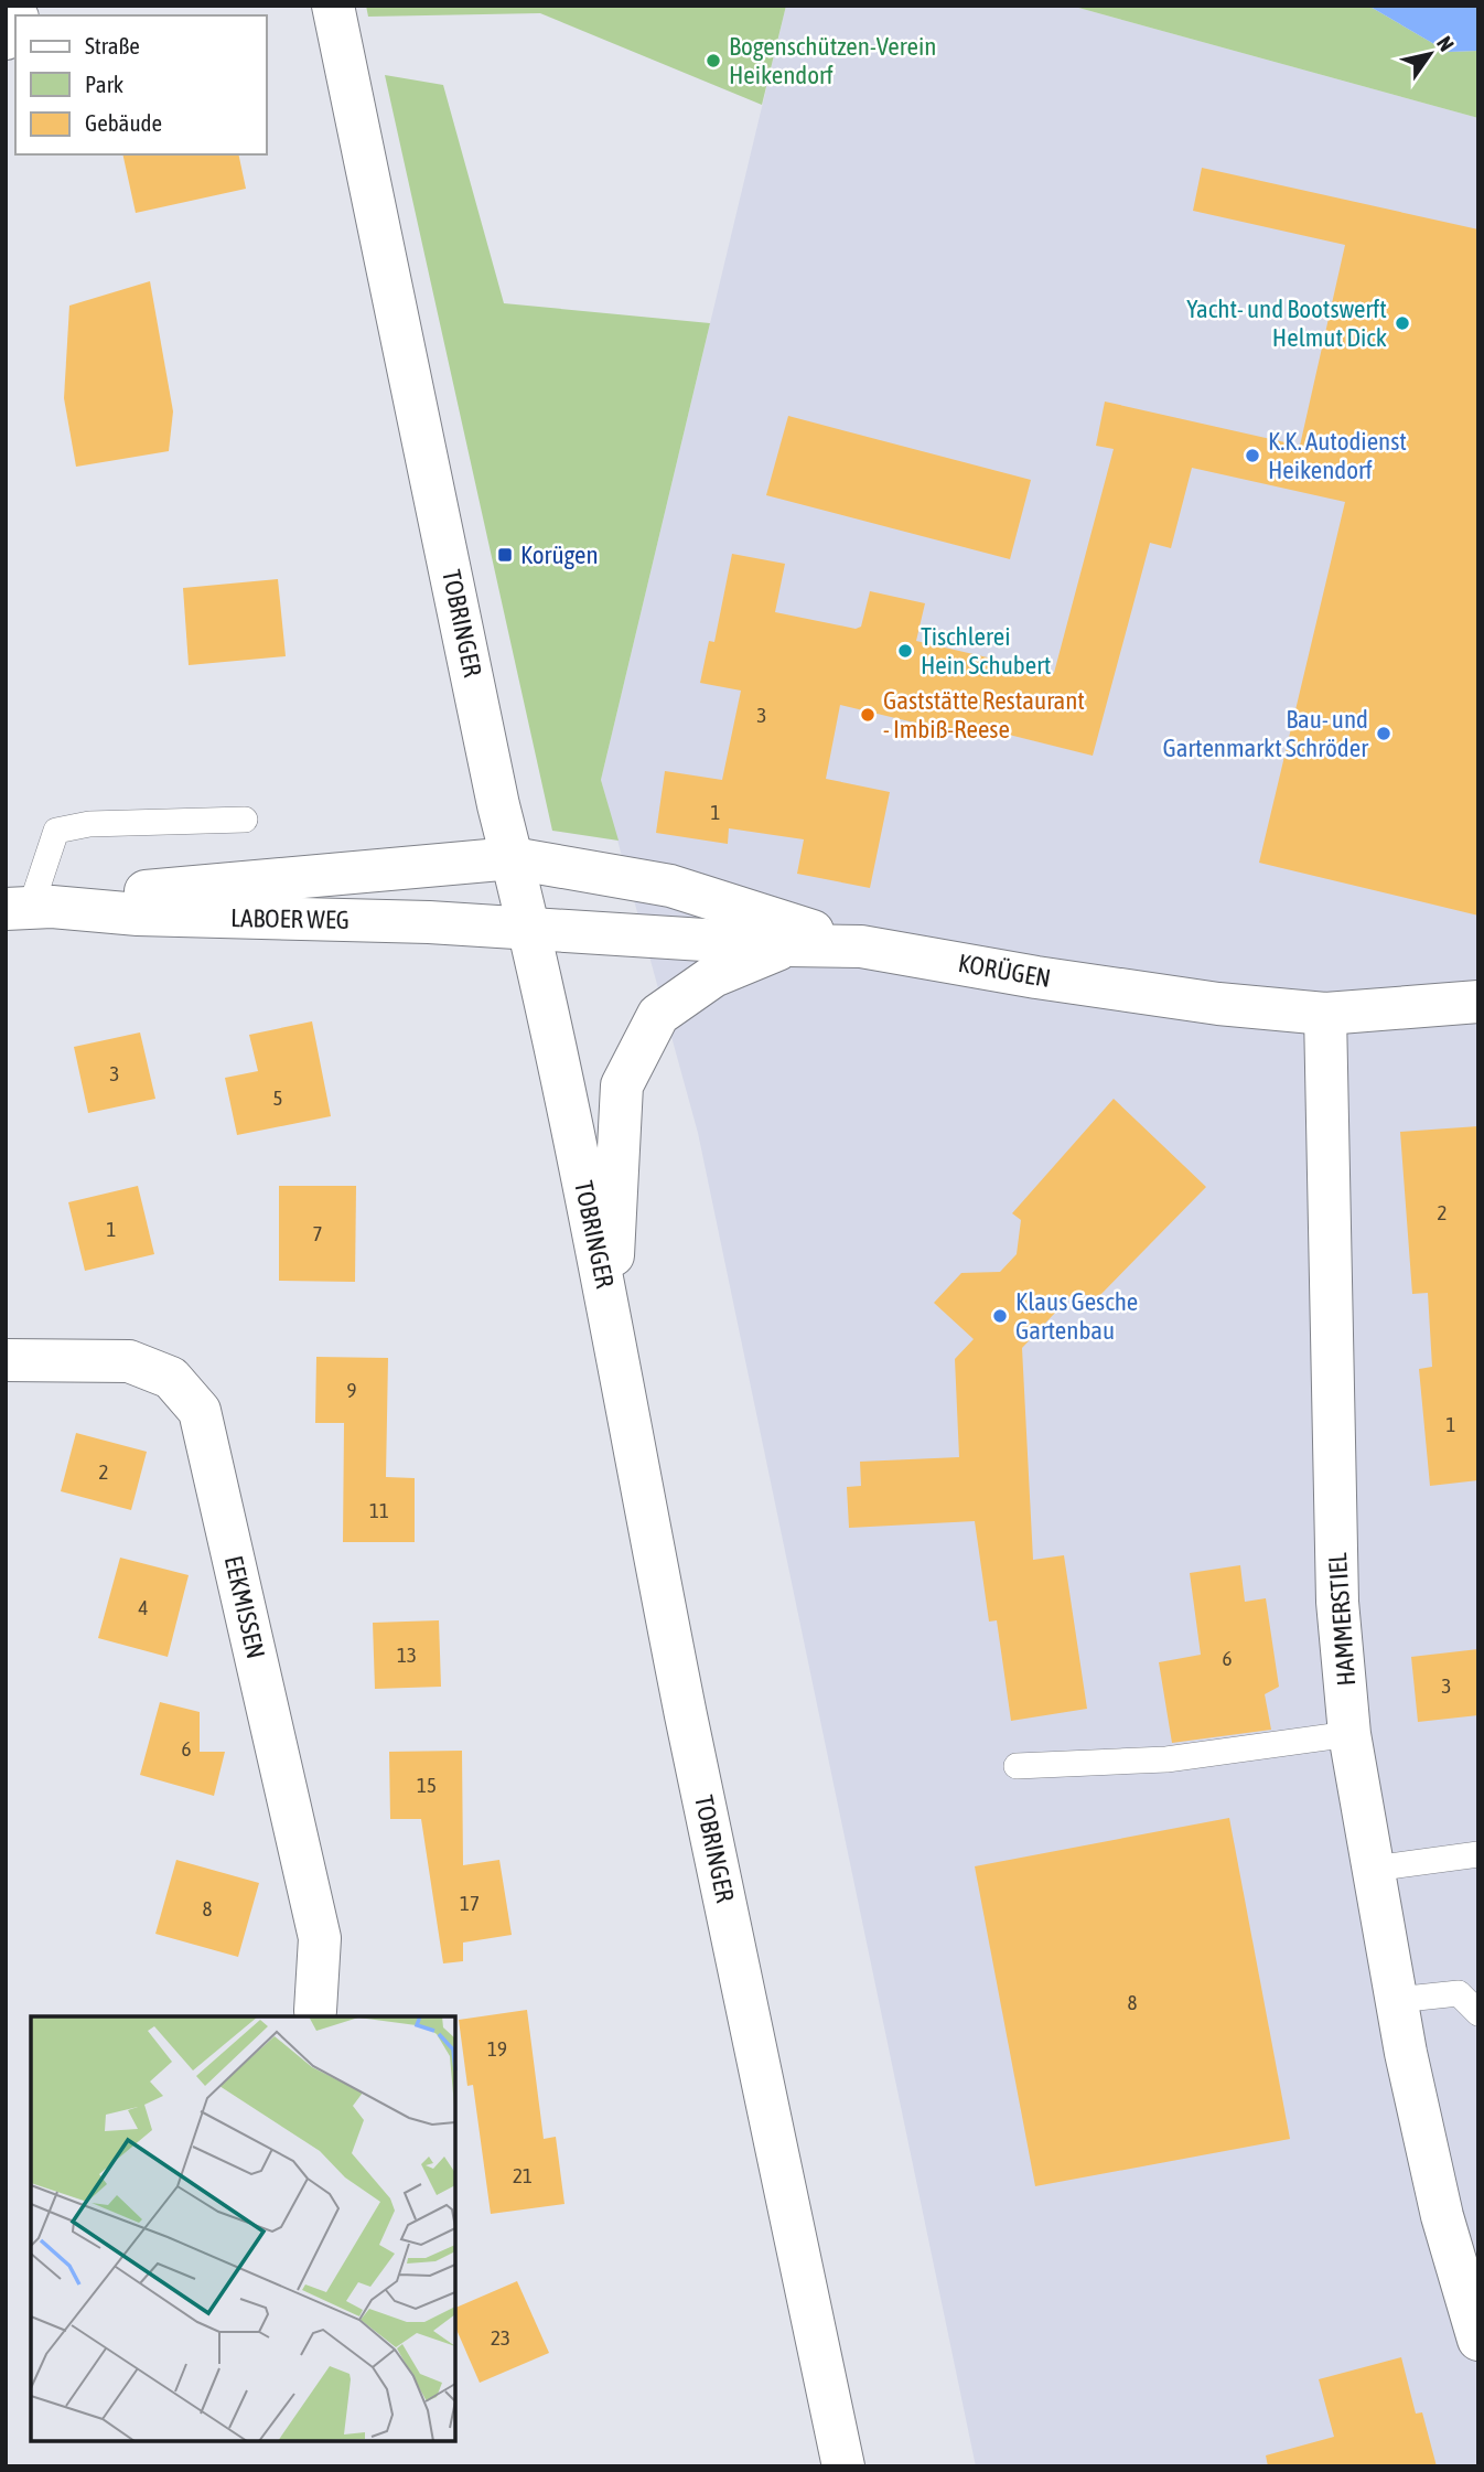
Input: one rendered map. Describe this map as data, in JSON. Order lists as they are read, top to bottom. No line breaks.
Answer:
{"streets":{"street":["TOBRINGER","LABOER WEG","KORÜGEN","EEKMISSEN","HAMMERSTIEL"]},"crossings":[["TOBRINGER","LABOER WEG"],["TOBRINGER","KORÜGEN"],["LABOER WEG","KORÜGEN"],["KORÜGEN","HAMMERSTIEL"]],"places":{"other":["Bogenschützen-Verein Heikendorf","Yacht- und Bootswerft Helmut Dick","K.K. Autodienst Heikendorf","Tischlerei Hein Schubert","Gaststätte Restaurant - Imbiß-Reese","Bau- und Gartenmarkt Schröder","Klaus Gesche Gartenbau"],"transit":["Korügen"]},"house_numbers":["3","1","3","5","2","1","7","9","1","2","11","4","13","6","3","6","15","17","8","8","19","21","23"],"legend":["Straße","Park","Gebäude"],"north":"top right"}
